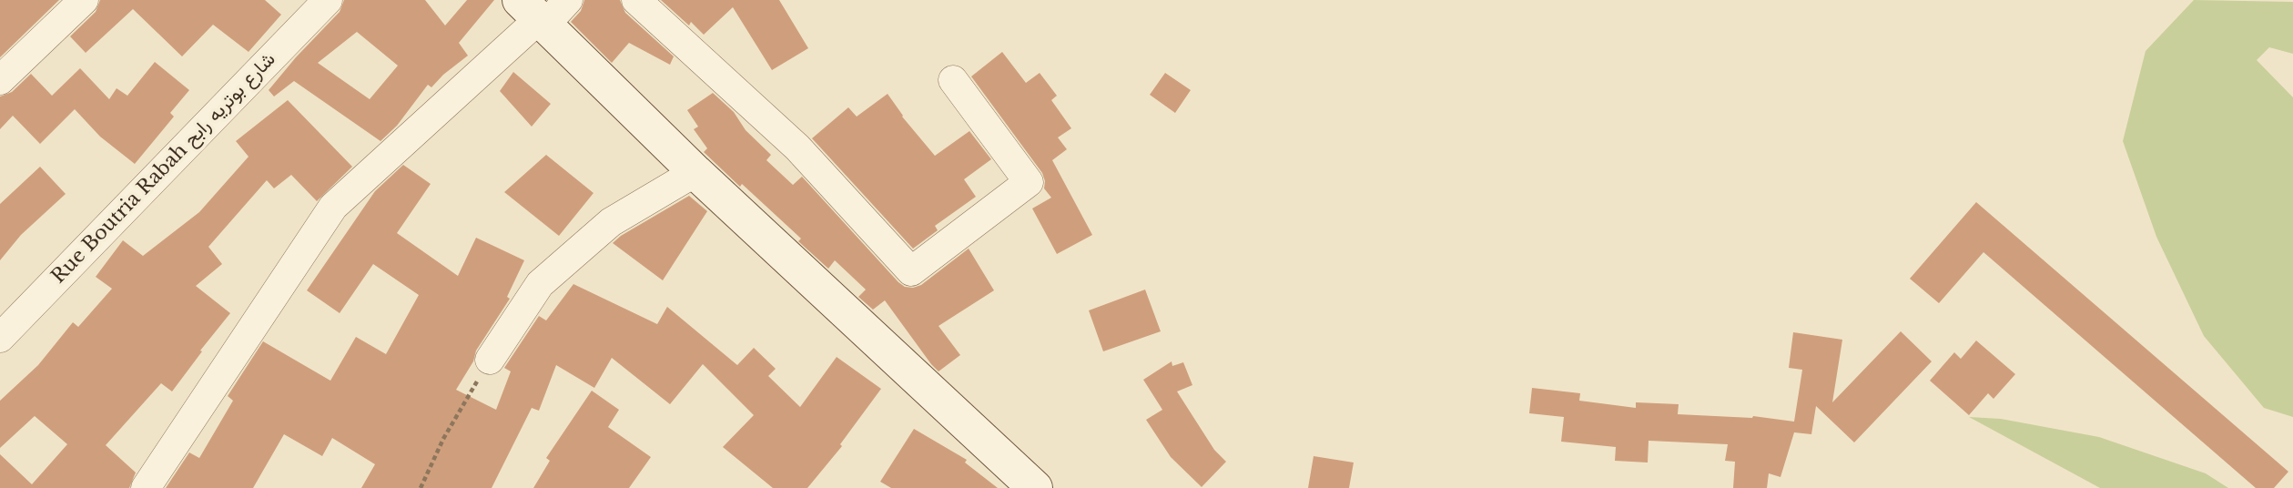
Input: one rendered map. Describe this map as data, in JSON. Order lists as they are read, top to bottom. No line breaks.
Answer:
{"streets":{"street":["Rue Boutria Rabah شارع بوتريه رابح"]}}
